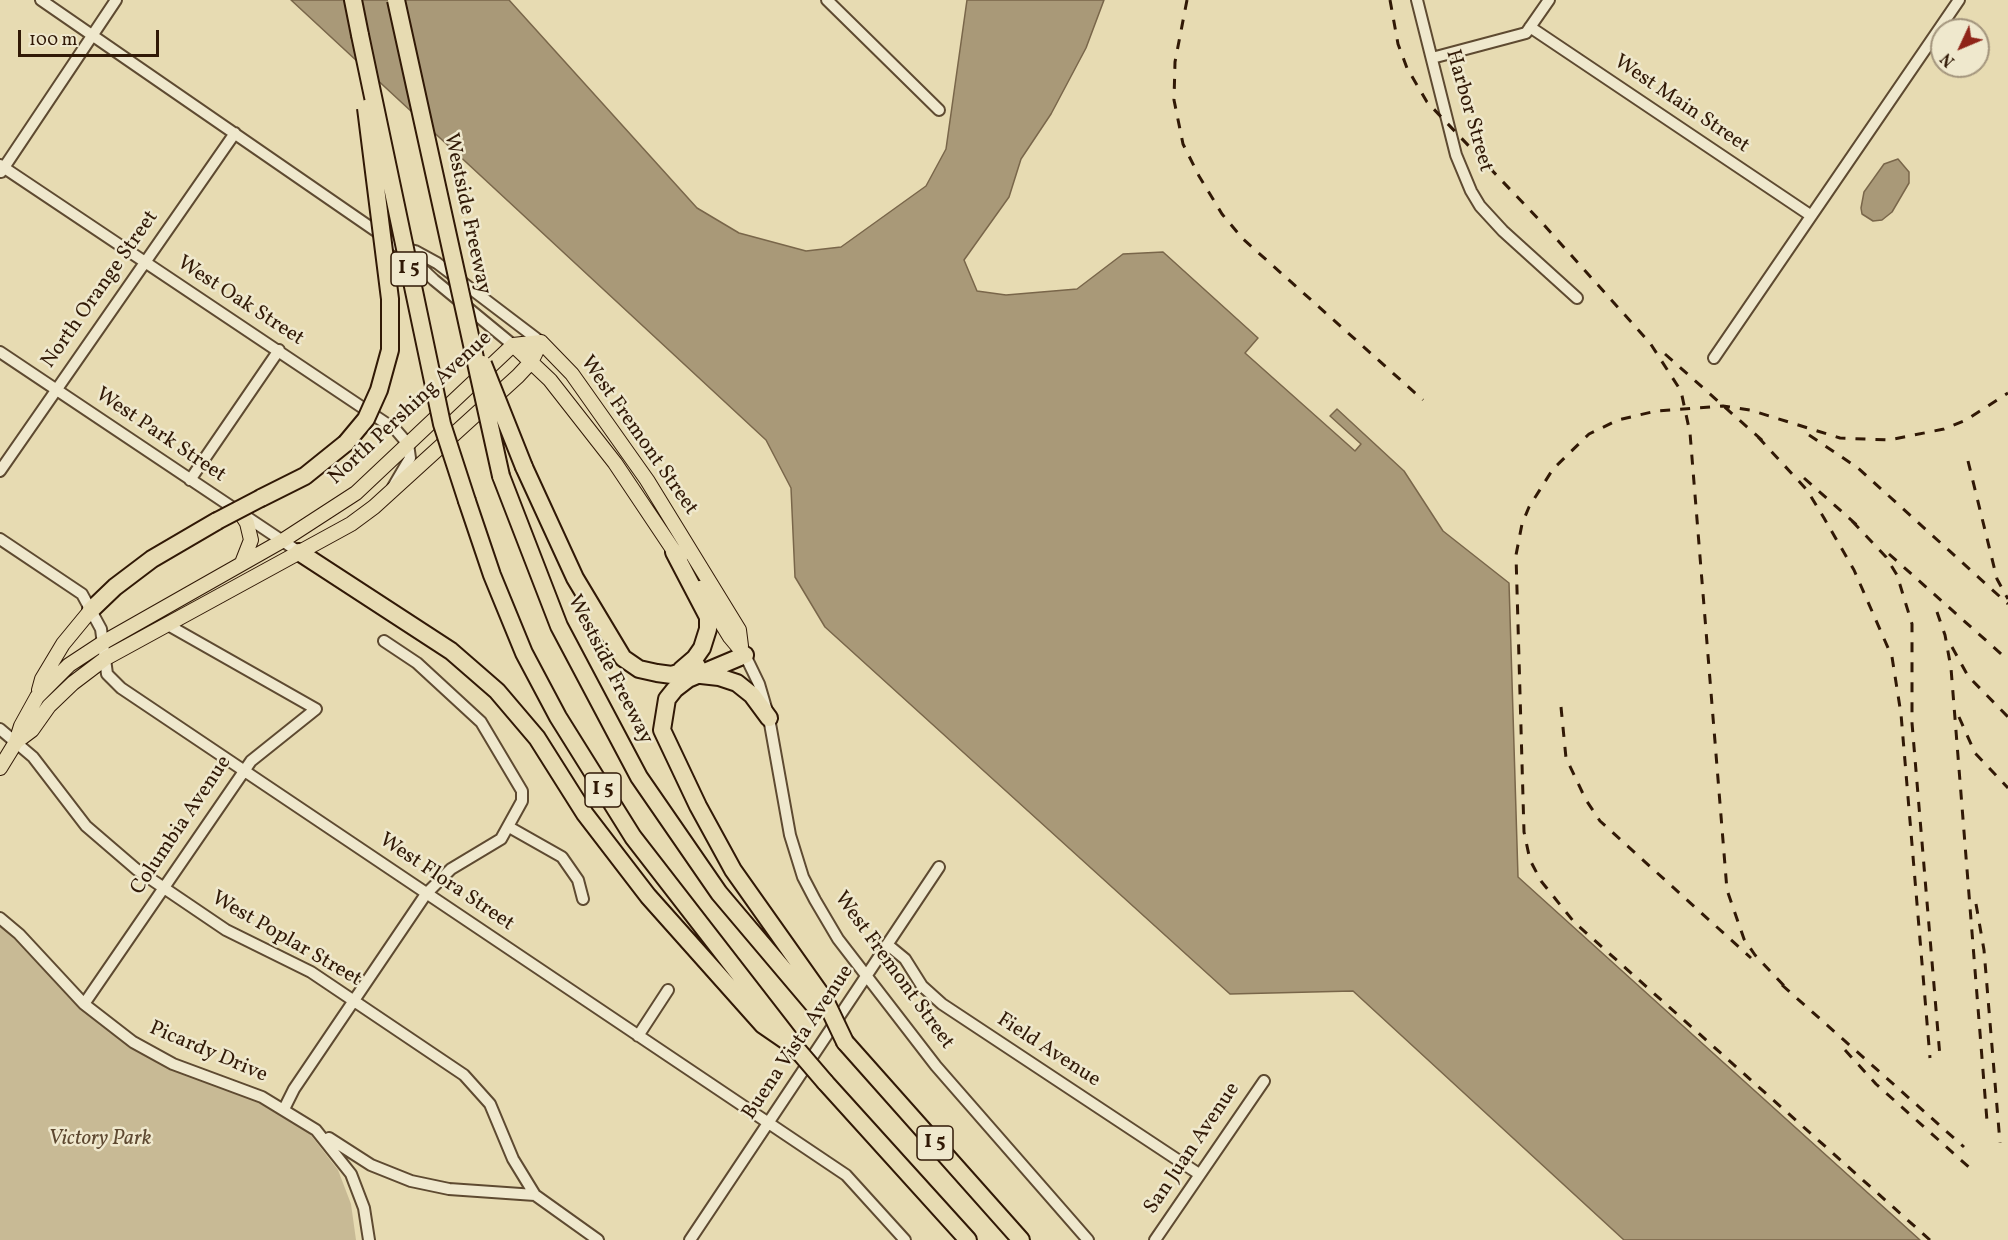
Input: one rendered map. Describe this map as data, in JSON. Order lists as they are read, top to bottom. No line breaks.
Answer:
{"streets":{"highway":["Westside Freeway","I 5"],"main road":["North Pershing Avenue","West Fremont Street"],"street":["West Main Street","Harbor Street","North Orange Street","West Oak Street","West Park Street","Columbia Avenue","West Flora Street","West Poplar Street","Buena Vista Avenue","Field Avenue","Picardy Drive","San Juan Avenue"]},"crossings":[["North Orange Street","West Oak Street"],["North Orange Street","West Park Street"],["North Orange Street","West Fremont Street"],["West Oak Street","North Pershing Avenue"],["North Pershing Avenue","West Park Street"],["North Pershing Avenue","West Fremont Street"],["North Pershing Avenue","Columbia Avenue"],["North Pershing Avenue","West Flora Street"],["North Pershing Avenue","West Poplar Street"],["West Fremont Street","Buena Vista Avenue"],["Columbia Avenue","West Flora Street"],["Columbia Avenue","West Poplar Street"],["Columbia Avenue","Picardy Drive"],["West Flora Street","Buena Vista Avenue"],["Buena Vista Avenue","Field Avenue"],["Field Avenue","San Juan Avenue"]],"parks":["Victory Park"],"scale_bar":"100 m","north":"bottom left"}
